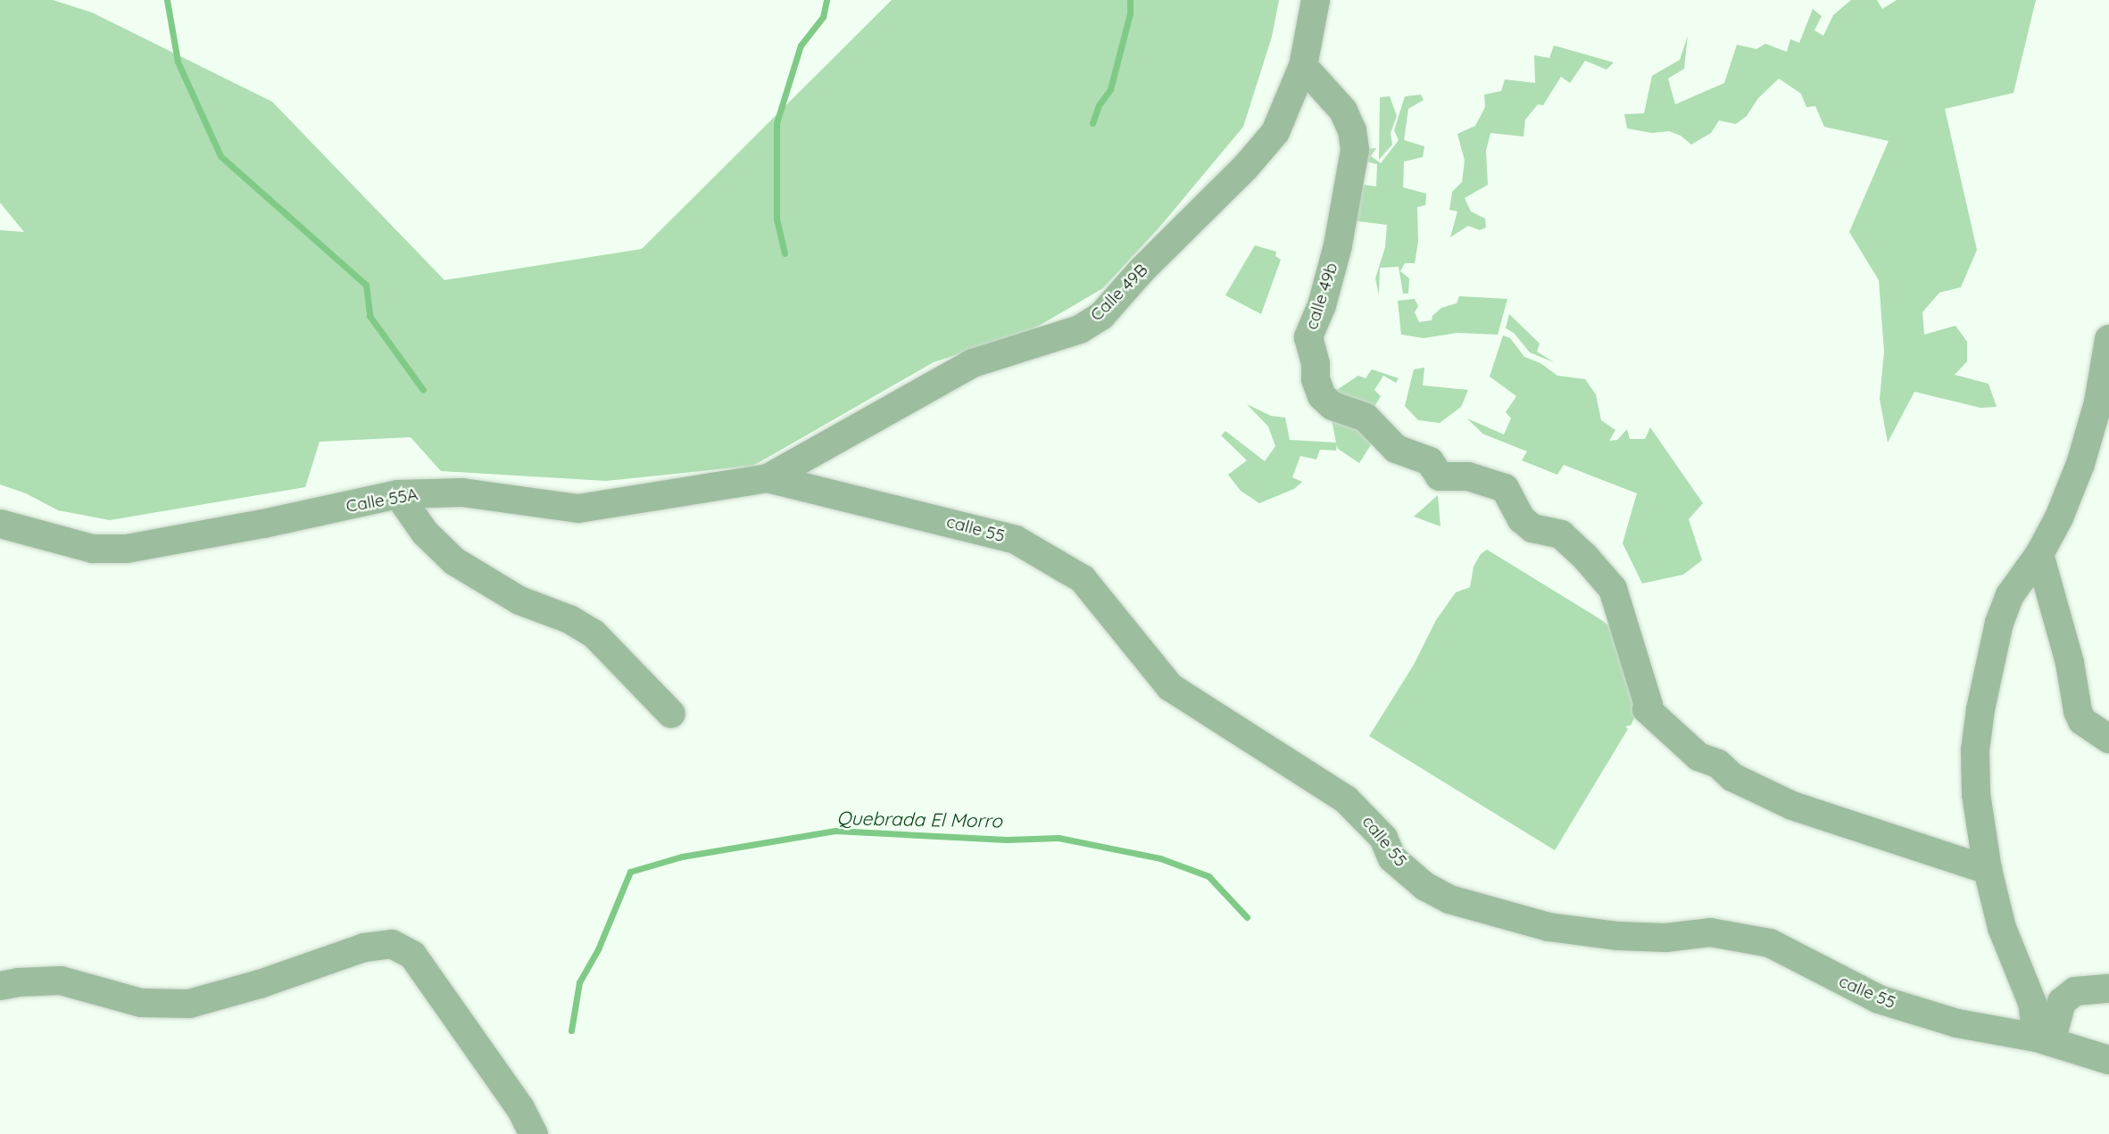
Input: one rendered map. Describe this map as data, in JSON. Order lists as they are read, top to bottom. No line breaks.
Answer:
{"streets":{"street":["Calle 49B","calle 49b","Calle 55A","calle 55"]},"crossings":[["Calle 49B","calle 49b"],["Calle 49B","Calle 55A"],["Calle 49B","calle 55"],["Calle 55A","calle 55"]],"water":["Quebrada El Morro"]}
